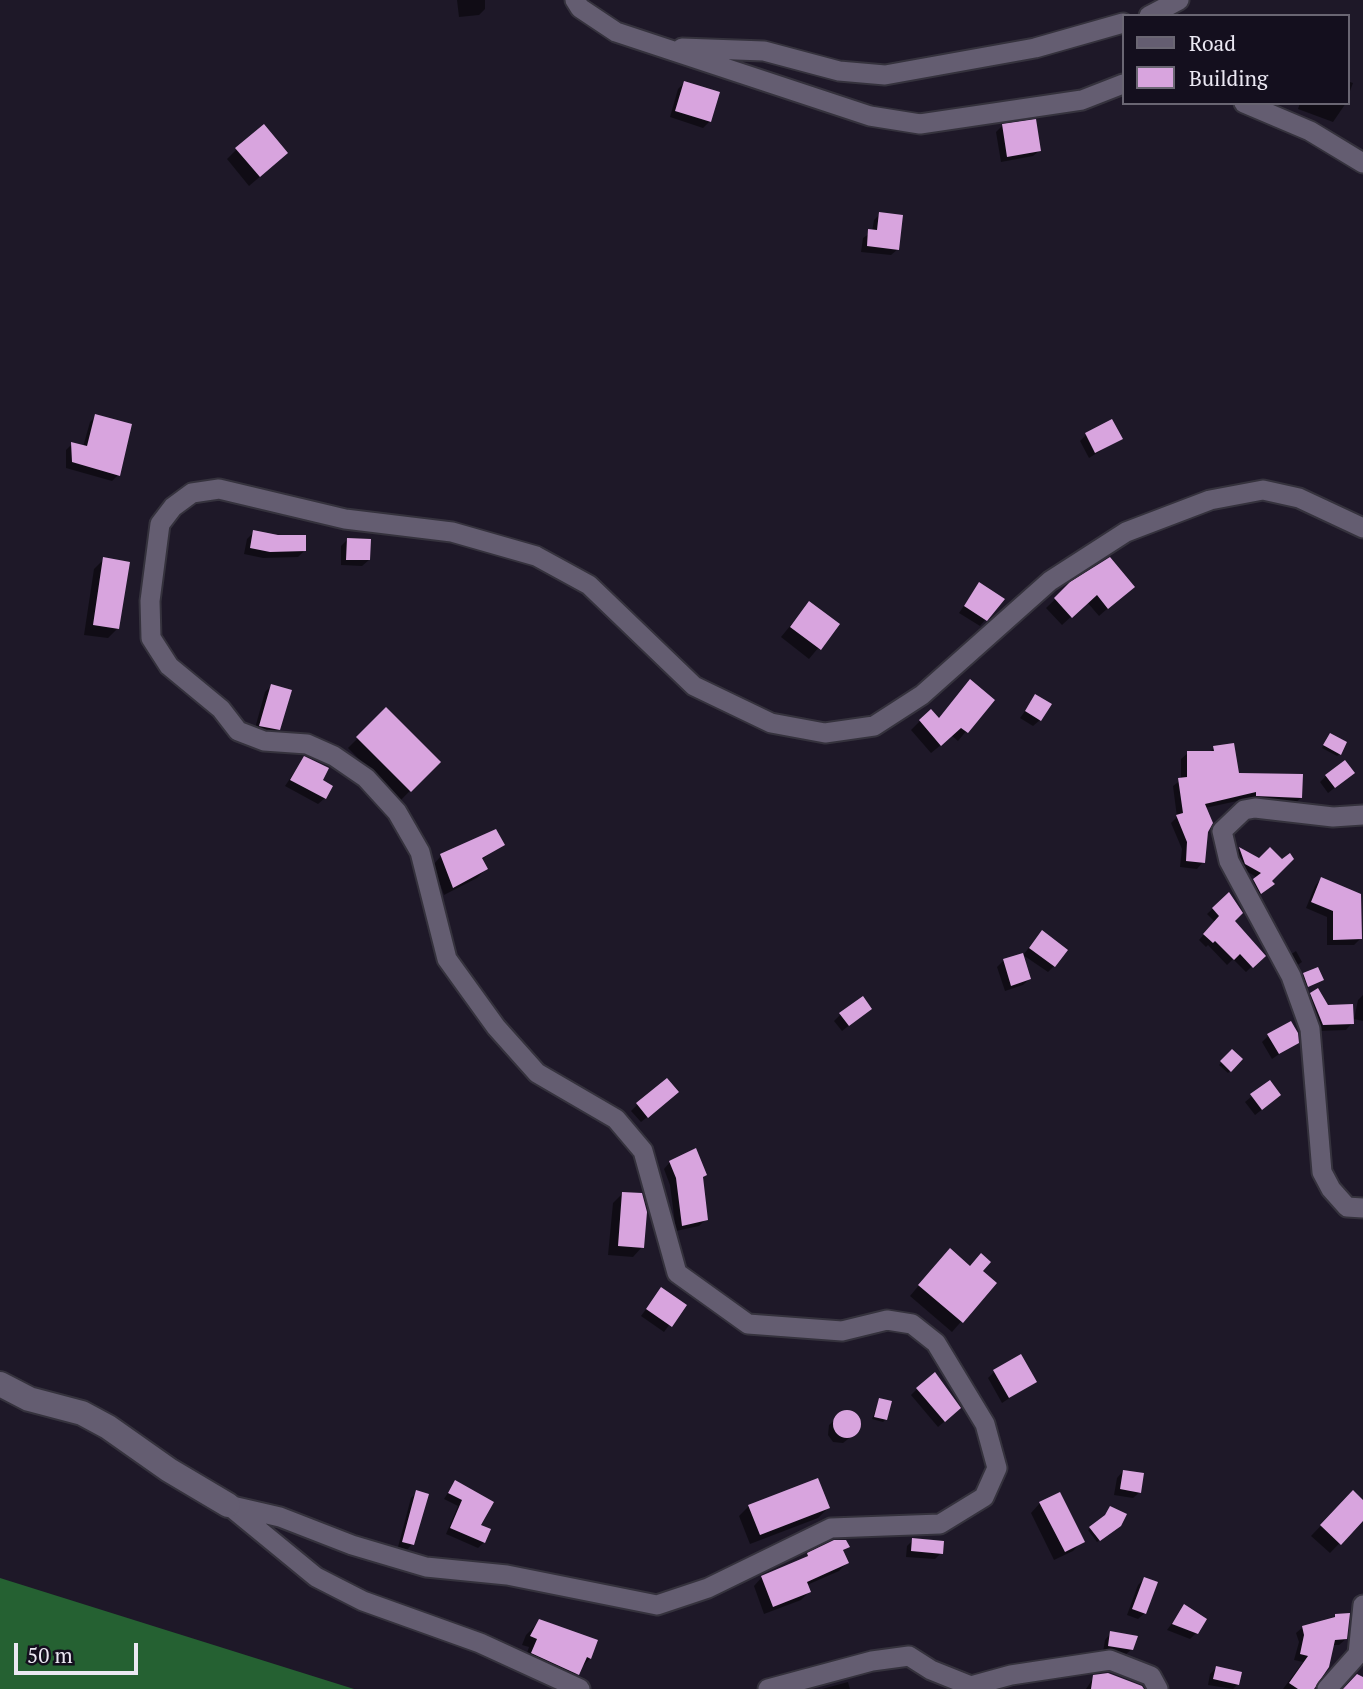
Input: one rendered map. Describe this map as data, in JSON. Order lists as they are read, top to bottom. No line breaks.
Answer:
{"legend":["Road","Building"],"scale_bar":"50 m"}
